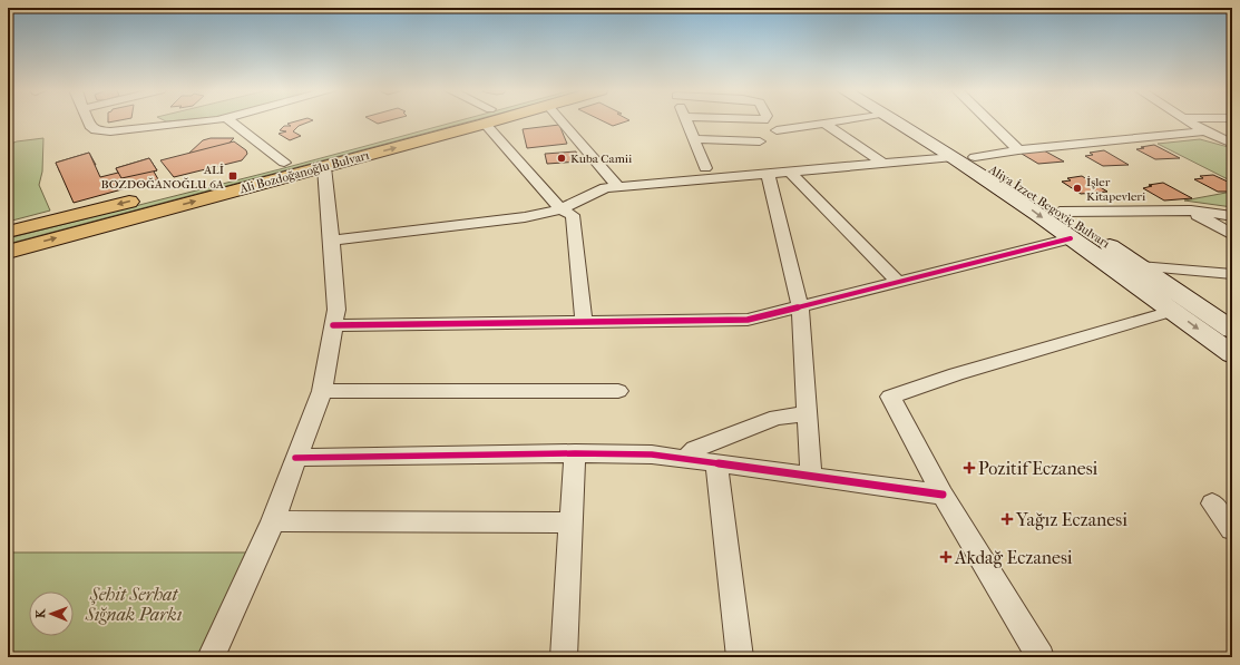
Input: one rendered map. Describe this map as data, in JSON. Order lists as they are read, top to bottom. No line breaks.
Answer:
{"streets":{"main road":["Ali Bozdoğanoğlu Bulvarı","Aliya İzzet Begoviç Bulvarı"]},"parks":["Şehit Serhat Sığnak Parkı"],"places":{"other":["Kuba Camii","İşler Kitapevleri"],"transit":["ALİ BOZDOĞANOĞLU 6A"],"health":["Pozitif Eczanesi","Yağız Eczanesi","Akdağ Eczanesi"]},"north":"left"}
